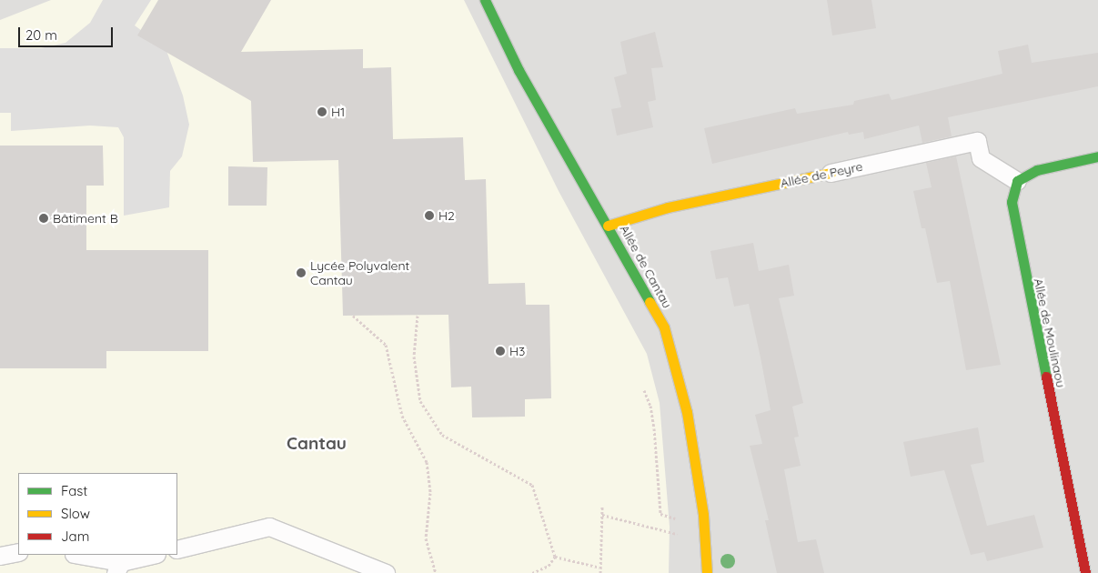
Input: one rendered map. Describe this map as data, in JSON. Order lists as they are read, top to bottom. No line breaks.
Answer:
{"streets":{"street":["Allée de Peyre","Allée de Cantau","Allée de Moulinaou"]},"crossings":[["Allée de Peyre","Allée de Cantau"],["Allée de Peyre","Allée de Moulinaou"]],"districts":["Cantau"],"places":["H1","H2","Bâtiment B","Lycée Polyvalent Cantau","H3"],"legend":["Fast","Slow","Jam"],"scale_bar":"20 m"}
